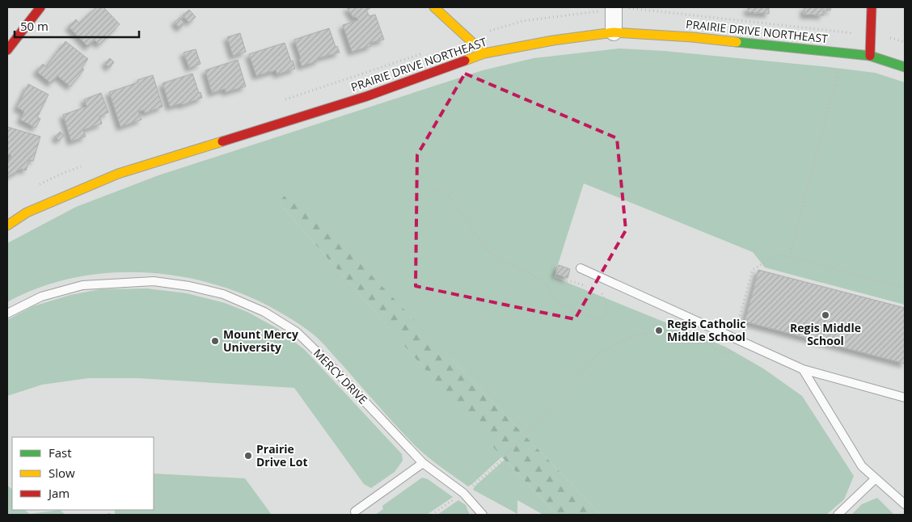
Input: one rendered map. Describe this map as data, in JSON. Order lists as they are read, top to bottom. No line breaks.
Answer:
{"streets":{"street":["PRAIRIE DRIVE NORTHEAST"],"lane":["MERCY DRIVE"]},"places":["Regis Middle School","Regis Catholic Middle School","Mount Mercy University","Prairie Drive Lot"],"legend":["Fast","Slow","Jam"],"scale_bar":"50 m"}
